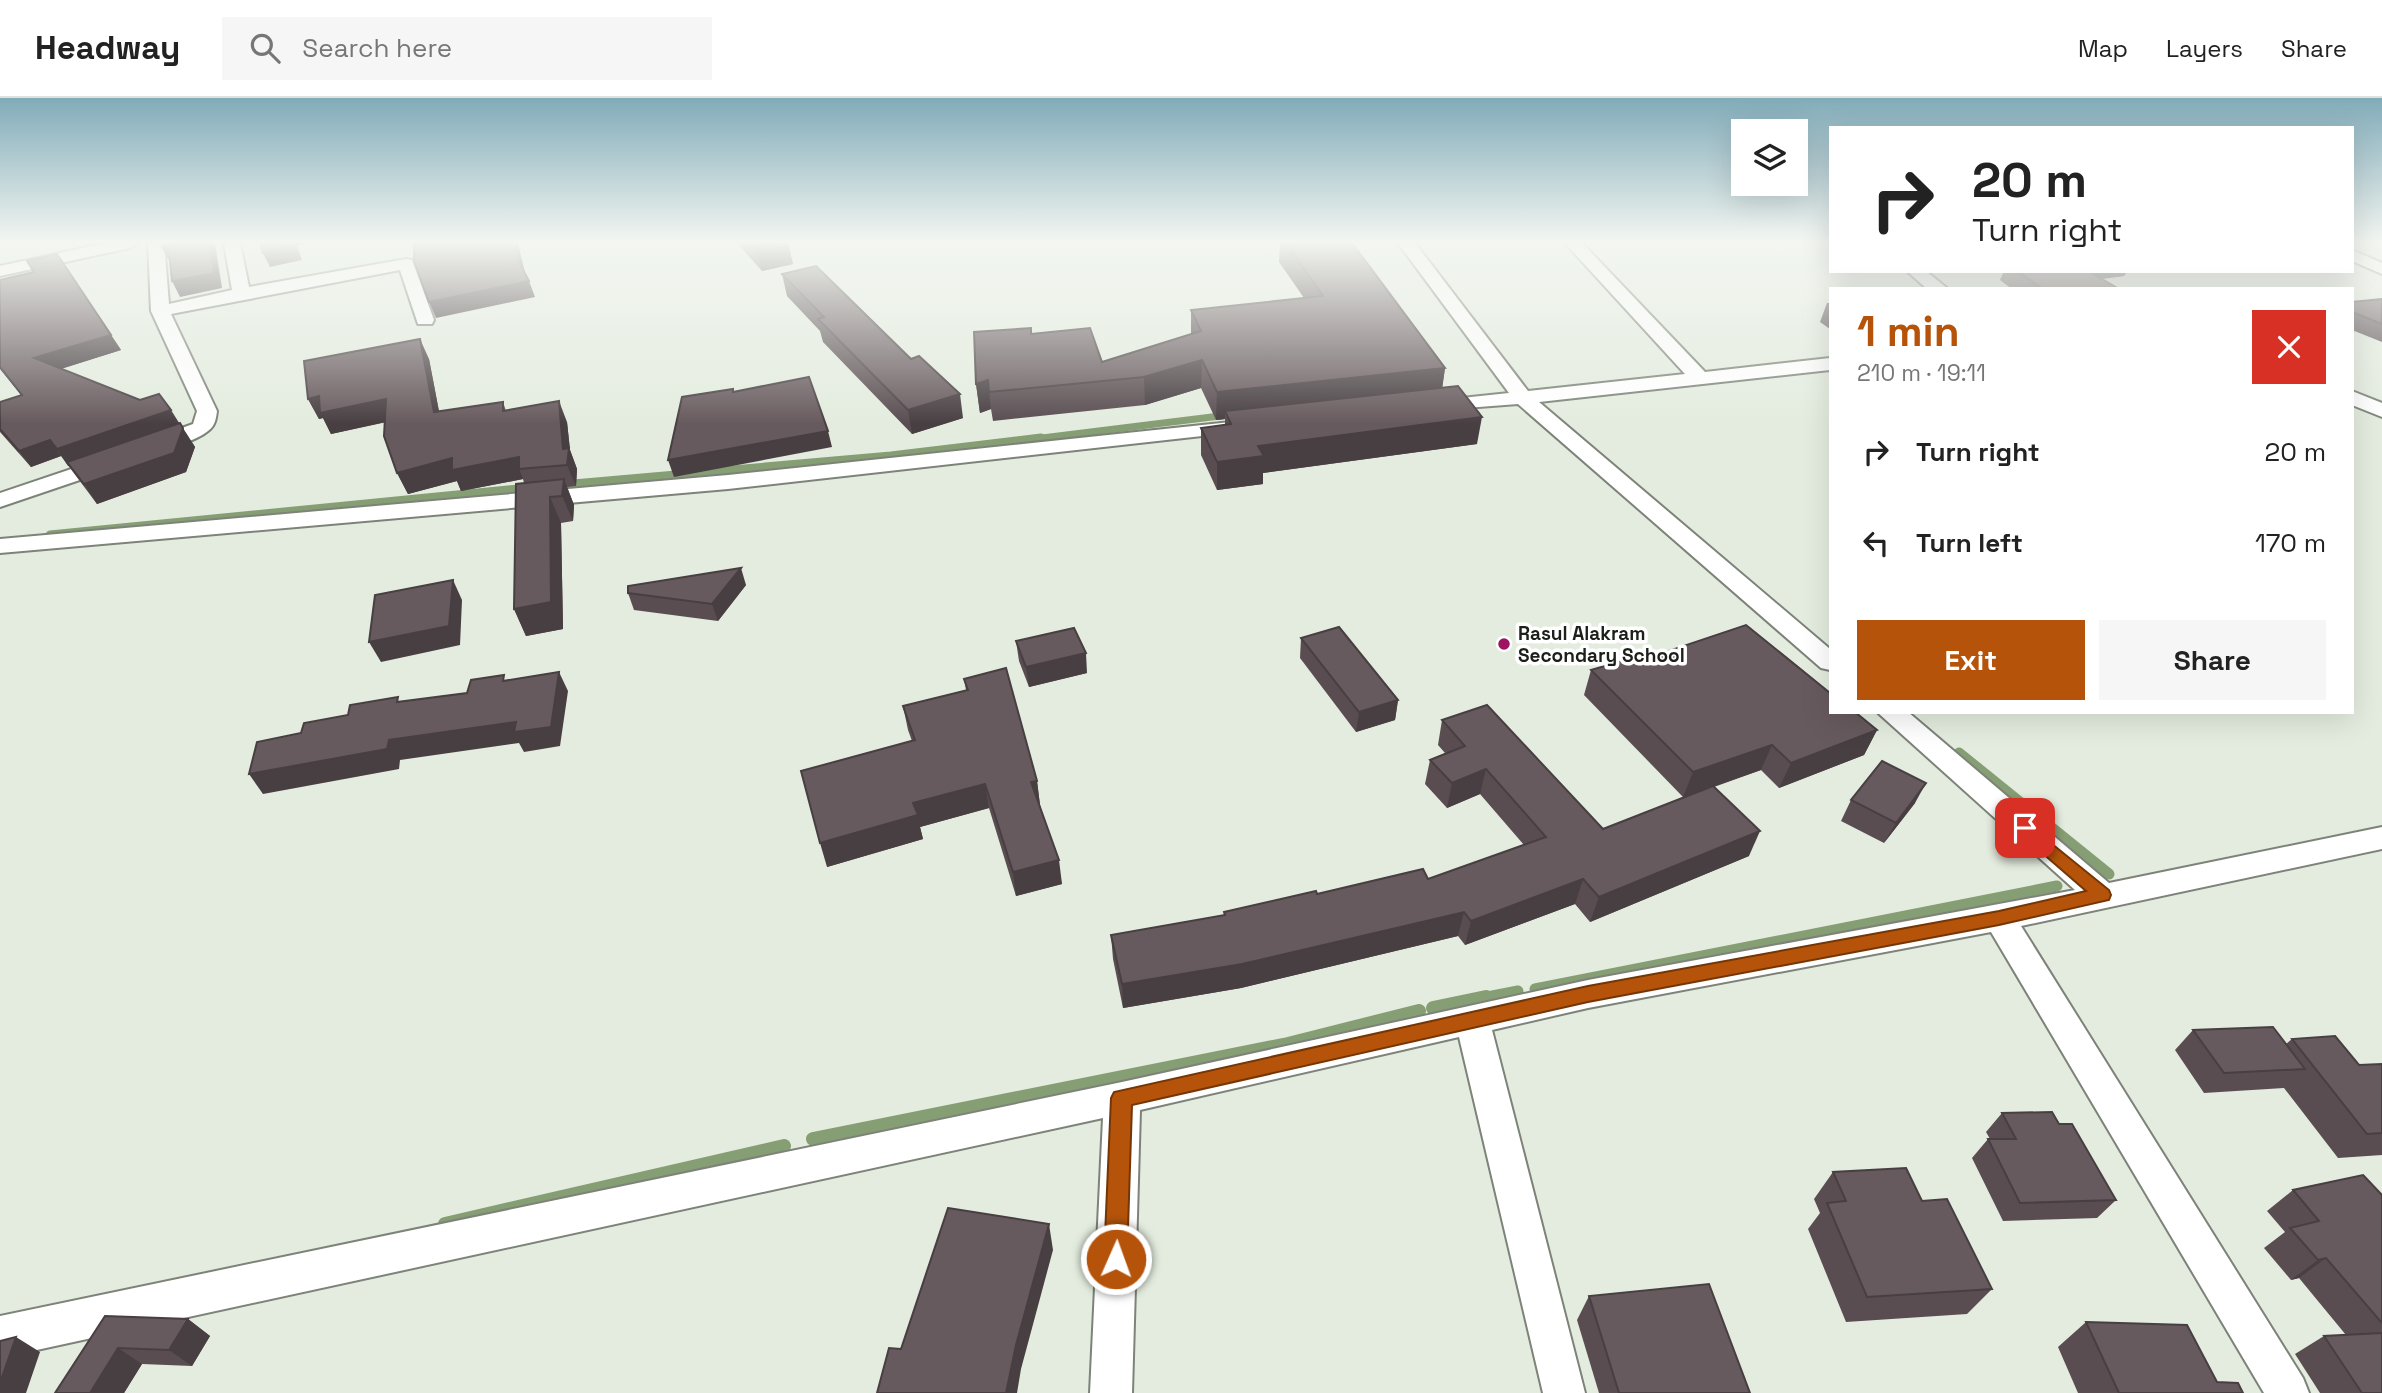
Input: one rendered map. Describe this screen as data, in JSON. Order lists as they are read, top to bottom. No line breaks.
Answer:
{"places":["Rasul Alakram Secondary School"],"page":{"header":"Headway","search":"Search here","nav":["Map","Layers","Share"],"turn":["20 m","Turn right"],"heading":["1 min","210 m · 19:11"],"list":[{"name":"Turn right","value":"20 m"},{"name":"Turn left","value":"170 m"}],"buttons":["Exit","Share"]}}
